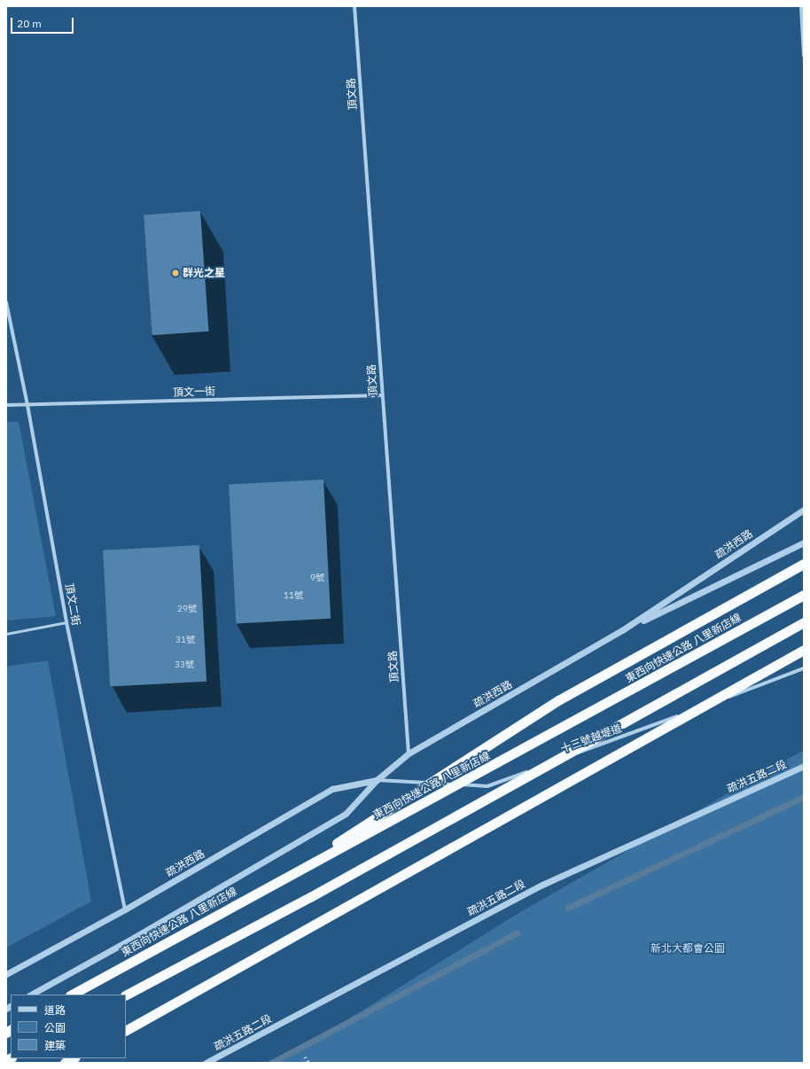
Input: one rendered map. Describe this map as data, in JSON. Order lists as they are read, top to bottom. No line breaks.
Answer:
{"streets":{"highway":["東西向快速公路 八里新店線"],"street":["頂文路","頂文一街","疏洪西路","頂文二街","十三號越堤道","疏洪五路二段"]},"crossings":[["頂文路","頂文一街"],["頂文路","疏洪西路"],["頂文一街","頂文二街"],["疏洪西路","頂文二街"],["疏洪西路","十三號越堤道"]],"parks":["新北大都會公園"],"places":["群光之星"],"house_numbers":["9號","11號","29號","31號","33號"],"legend":["道路","公園","建築"],"scale_bar":"20 m"}
